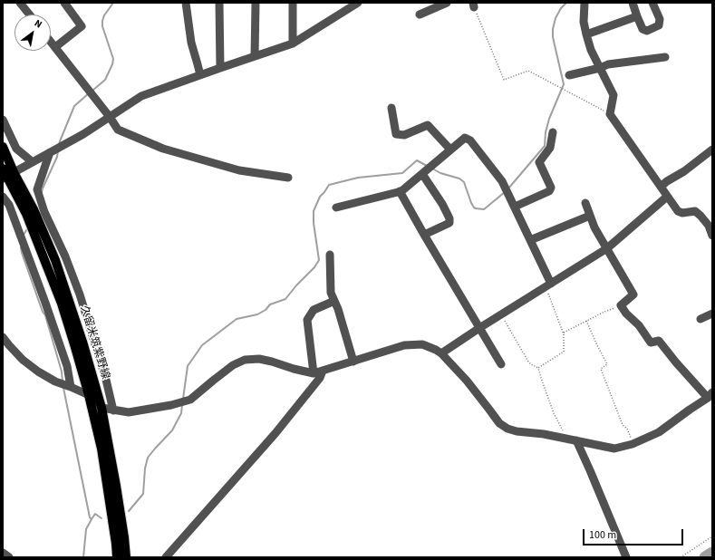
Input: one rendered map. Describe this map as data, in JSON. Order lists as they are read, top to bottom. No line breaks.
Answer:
{"streets":{"main road":["久留米筑紫野線"]},"scale_bar":"100 m","north":"top right"}
